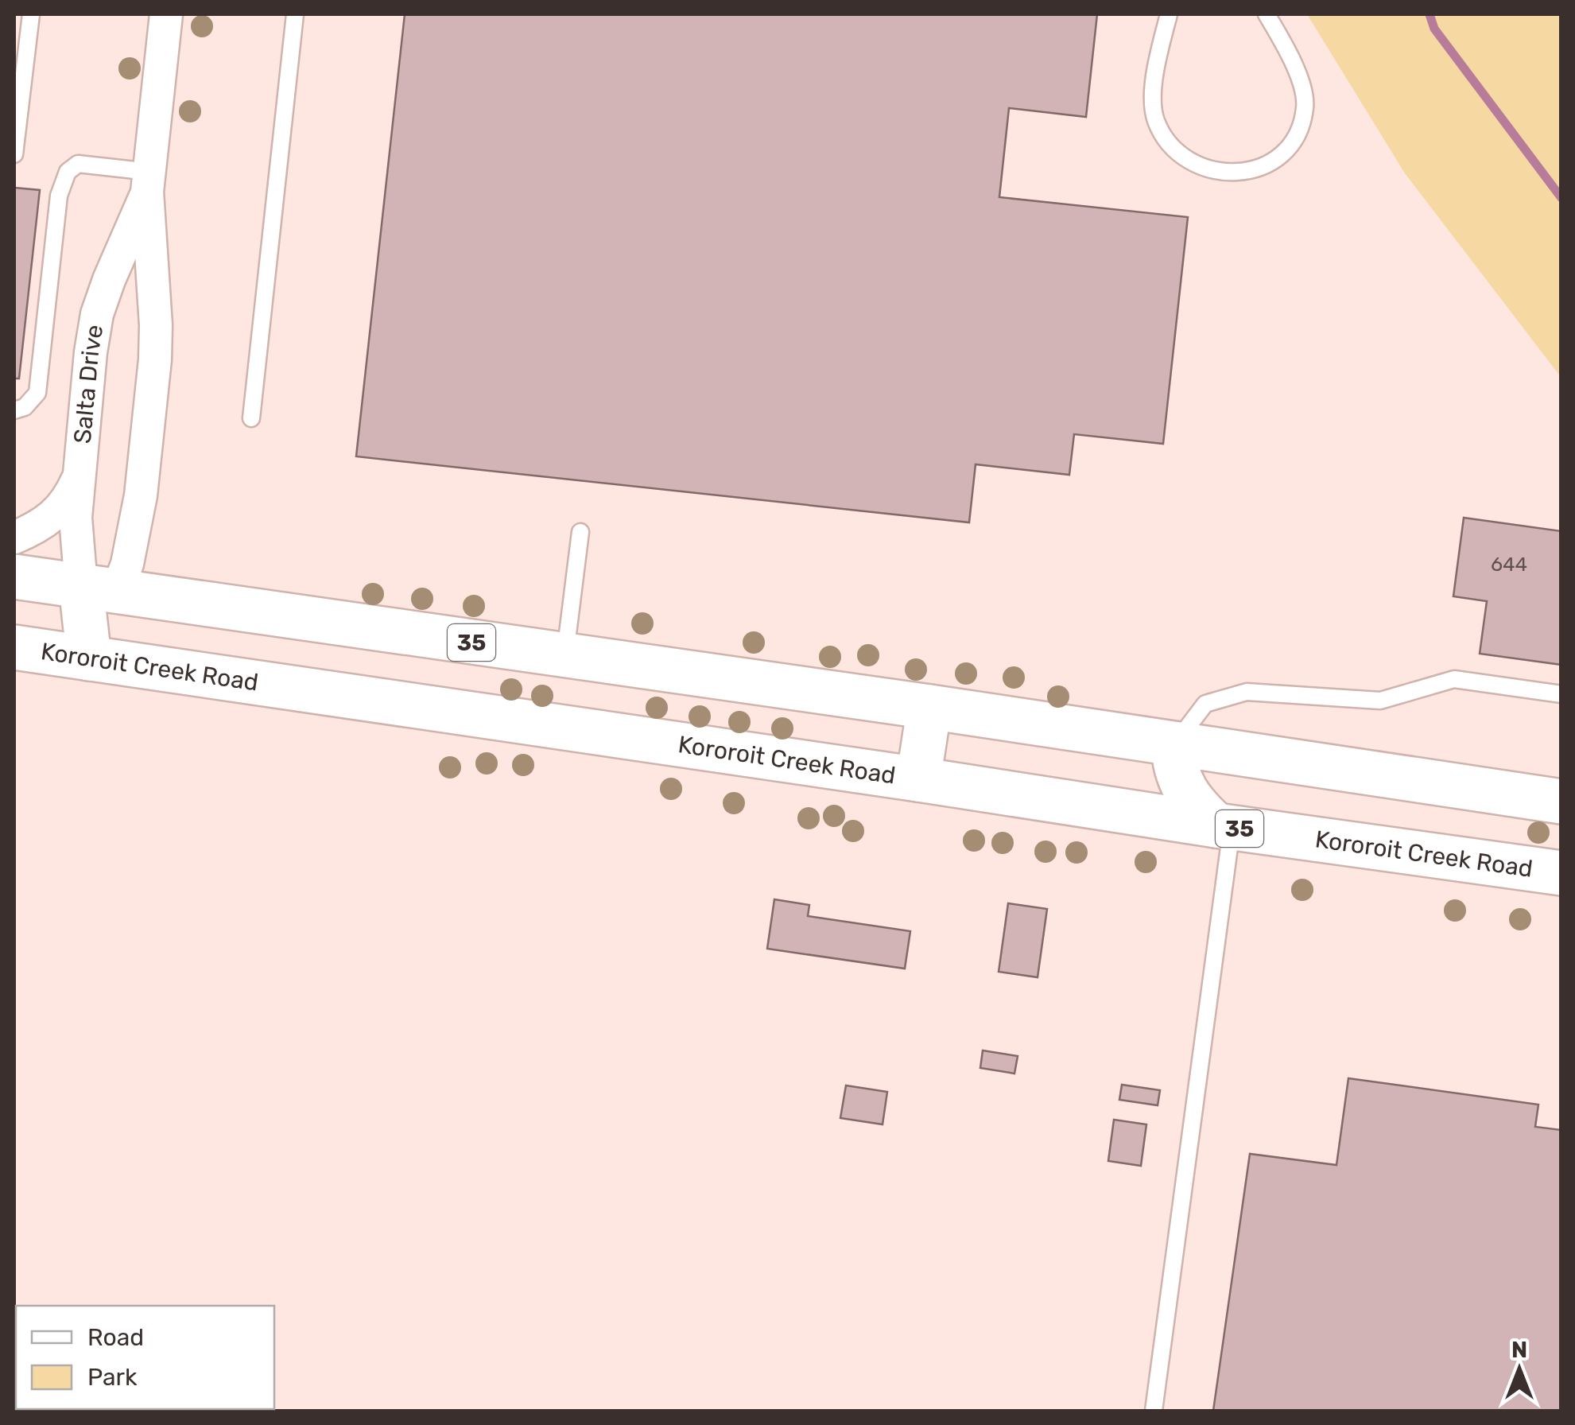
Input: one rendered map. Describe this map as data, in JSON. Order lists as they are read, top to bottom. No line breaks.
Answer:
{"streets":{"main road":["35","Kororoit Creek Road"],"street":["Salta Drive"]},"crossings":[["Salta Drive","35"]],"house_numbers":["644"],"legend":["Road","Park"],"north":"top"}
